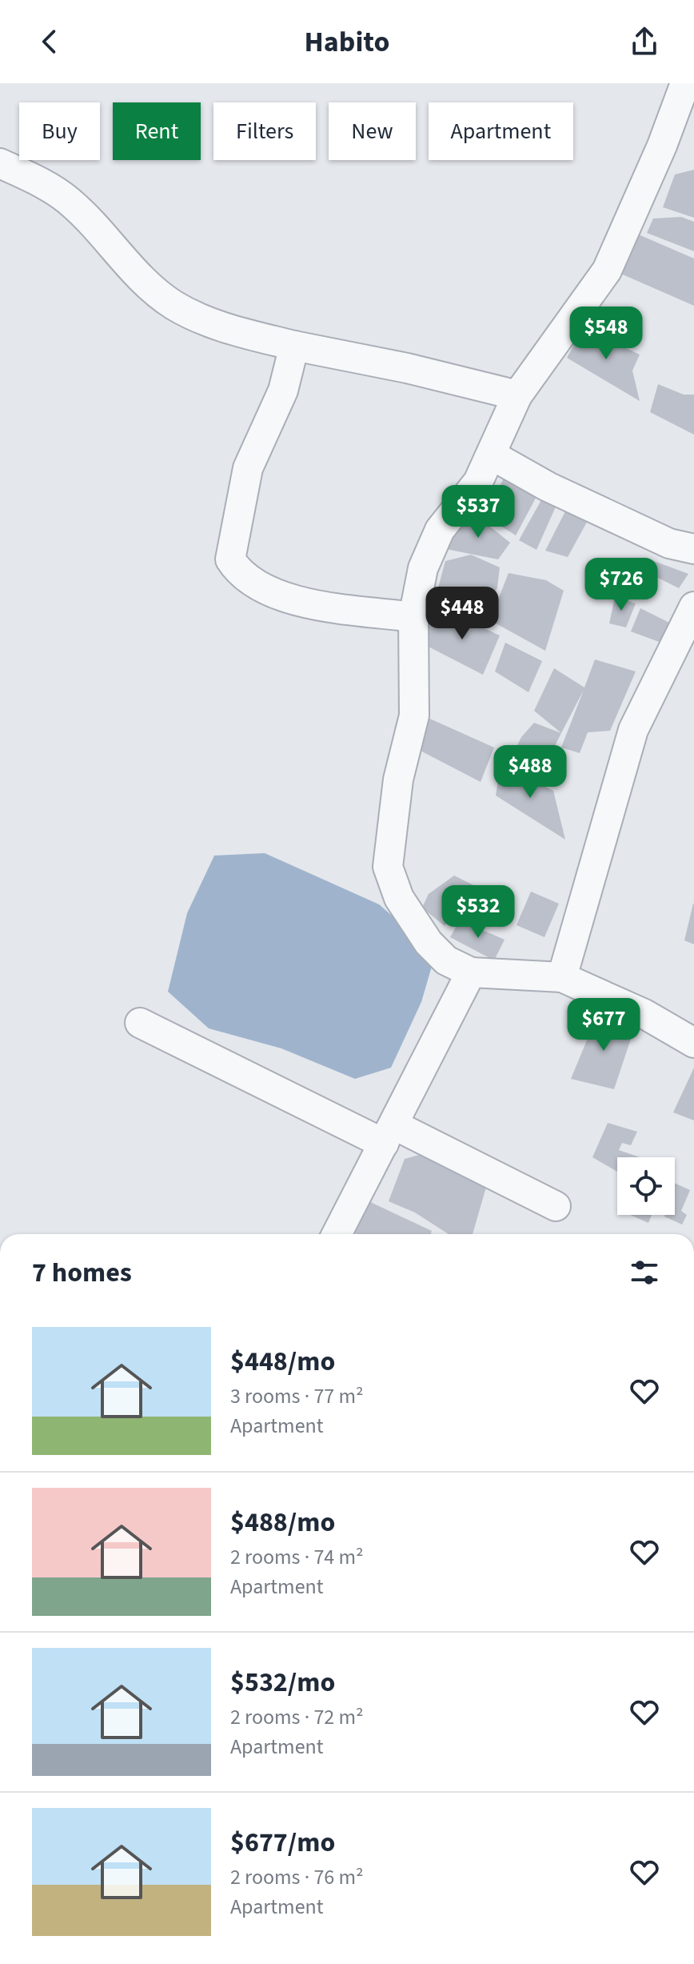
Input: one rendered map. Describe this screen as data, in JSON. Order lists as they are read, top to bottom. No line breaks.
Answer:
{"page":{"header":"Habito","chip":["Buy","Rent","Filters","New","Apartment"],"price":["$548","$537","$726","$448","$488","$532","$677"],"heading":"7 homes","list":[{"name":"$448/mo","note":"3 rooms · 77 m² · Apartment"},{"name":"$488/mo","note":"2 rooms · 74 m² · Apartment"},{"name":"$532/mo","note":"2 rooms · 72 m² · Apartment"},{"name":"$677/mo","note":"2 rooms · 76 m² · Apartment"}]}}
